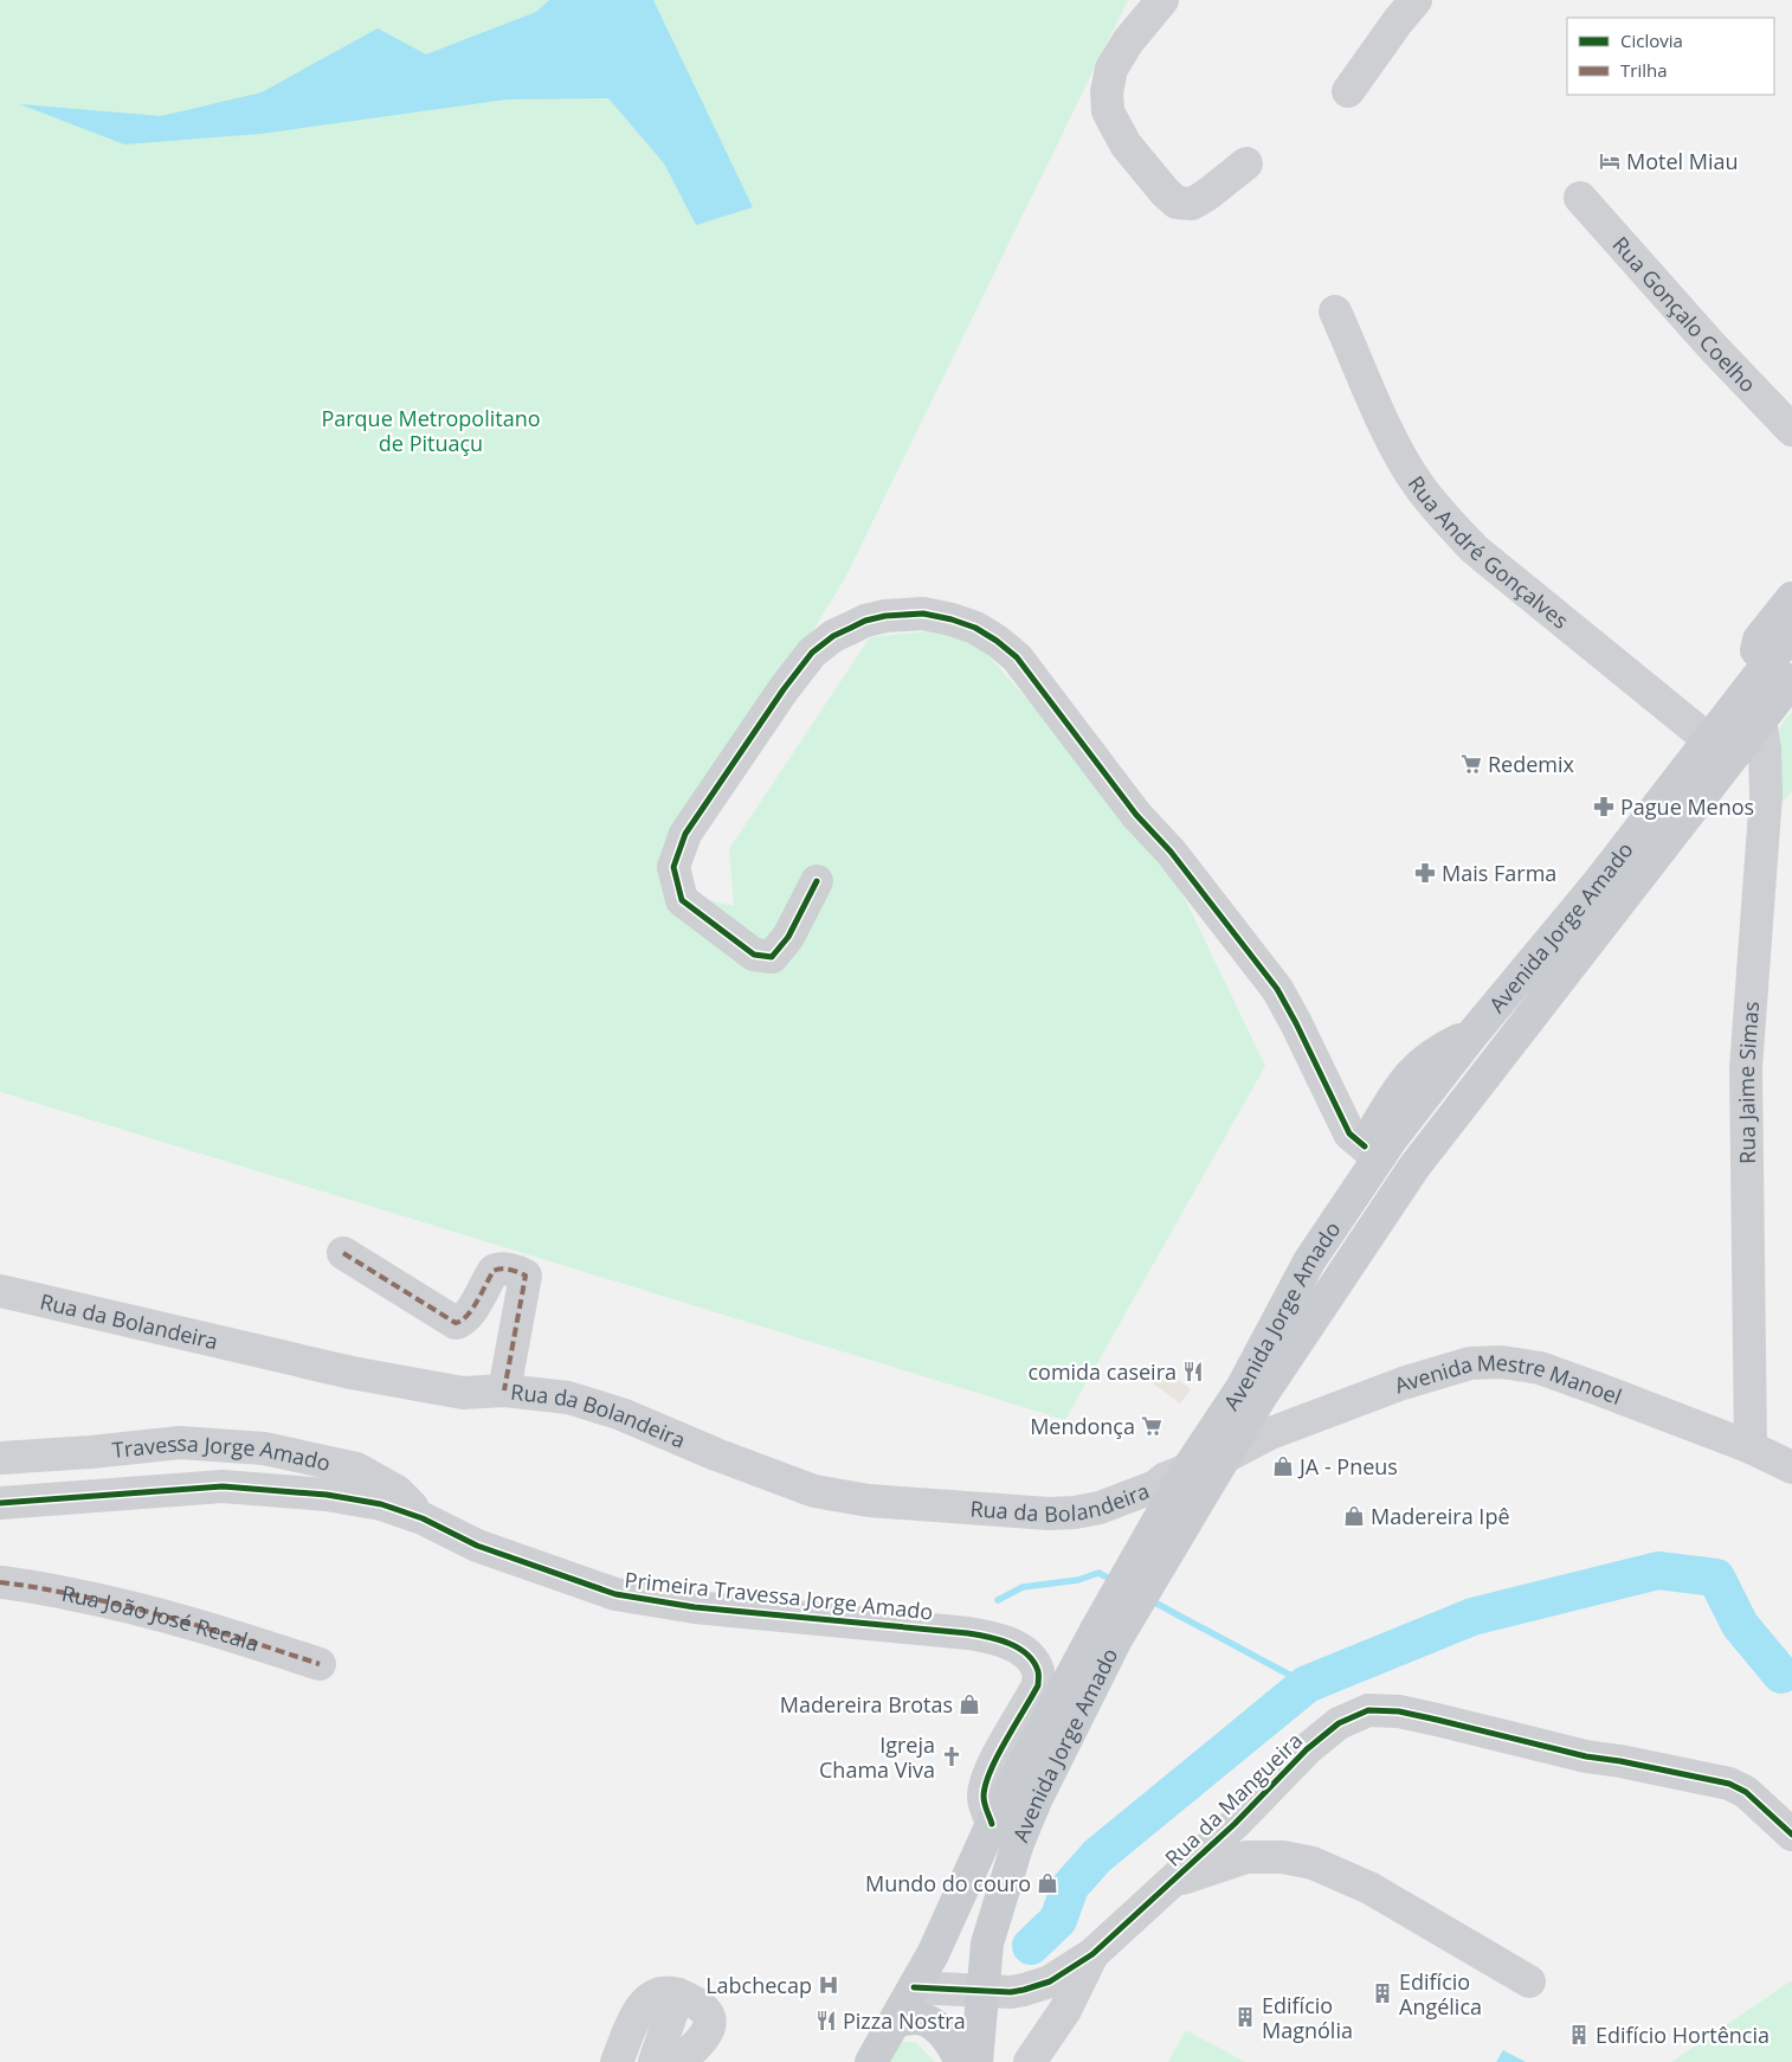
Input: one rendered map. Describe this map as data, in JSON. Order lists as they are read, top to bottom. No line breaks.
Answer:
{"streets":{"main road":["Avenida Jorge Amado"],"street":["Rua Gonçalo Coelho","Rua André Gonçalves","Rua Jaime Simas","Rua da Bolandeira","Avenida Mestre Manoel","Travessa Jorge Amado","Primeira Travessa Jorge Amado","Rua João José Recala","Rua da Mangueira"]},"crossings":[["Rua André Gonçalves","Avenida Jorge Amado"],["Avenida Jorge Amado","Rua Jaime Simas"],["Avenida Jorge Amado","Rua da Bolandeira"],["Avenida Jorge Amado","Avenida Mestre Manoel"],["Avenida Jorge Amado","Primeira Travessa Jorge Amado"],["Avenida Jorge Amado","Rua da Mangueira"],["Rua Jaime Simas","Avenida Mestre Manoel"],["Travessa Jorge Amado","Primeira Travessa Jorge Amado"]],"parks":["Parque Metropolitano de Pituaçu"],"places":{"hotel":["Motel Miau"],"supermarket":["Redemix","Mendonça"],"pharmacy":["Pague Menos","Mais Farma"],"restaurant":["comida caseira","Pizza Nostra"],"shop":["JA - Pneus","Madereira Ipê","Madereira Brotas","Mundo do couro"],"church":["Igreja Chama Viva"],"hospital":["Labchecap"],"building":["Edifício Angélica","Edifício Magnólia","Edifício Hortência"]},"legend":["Ciclovia","Trilha"]}
